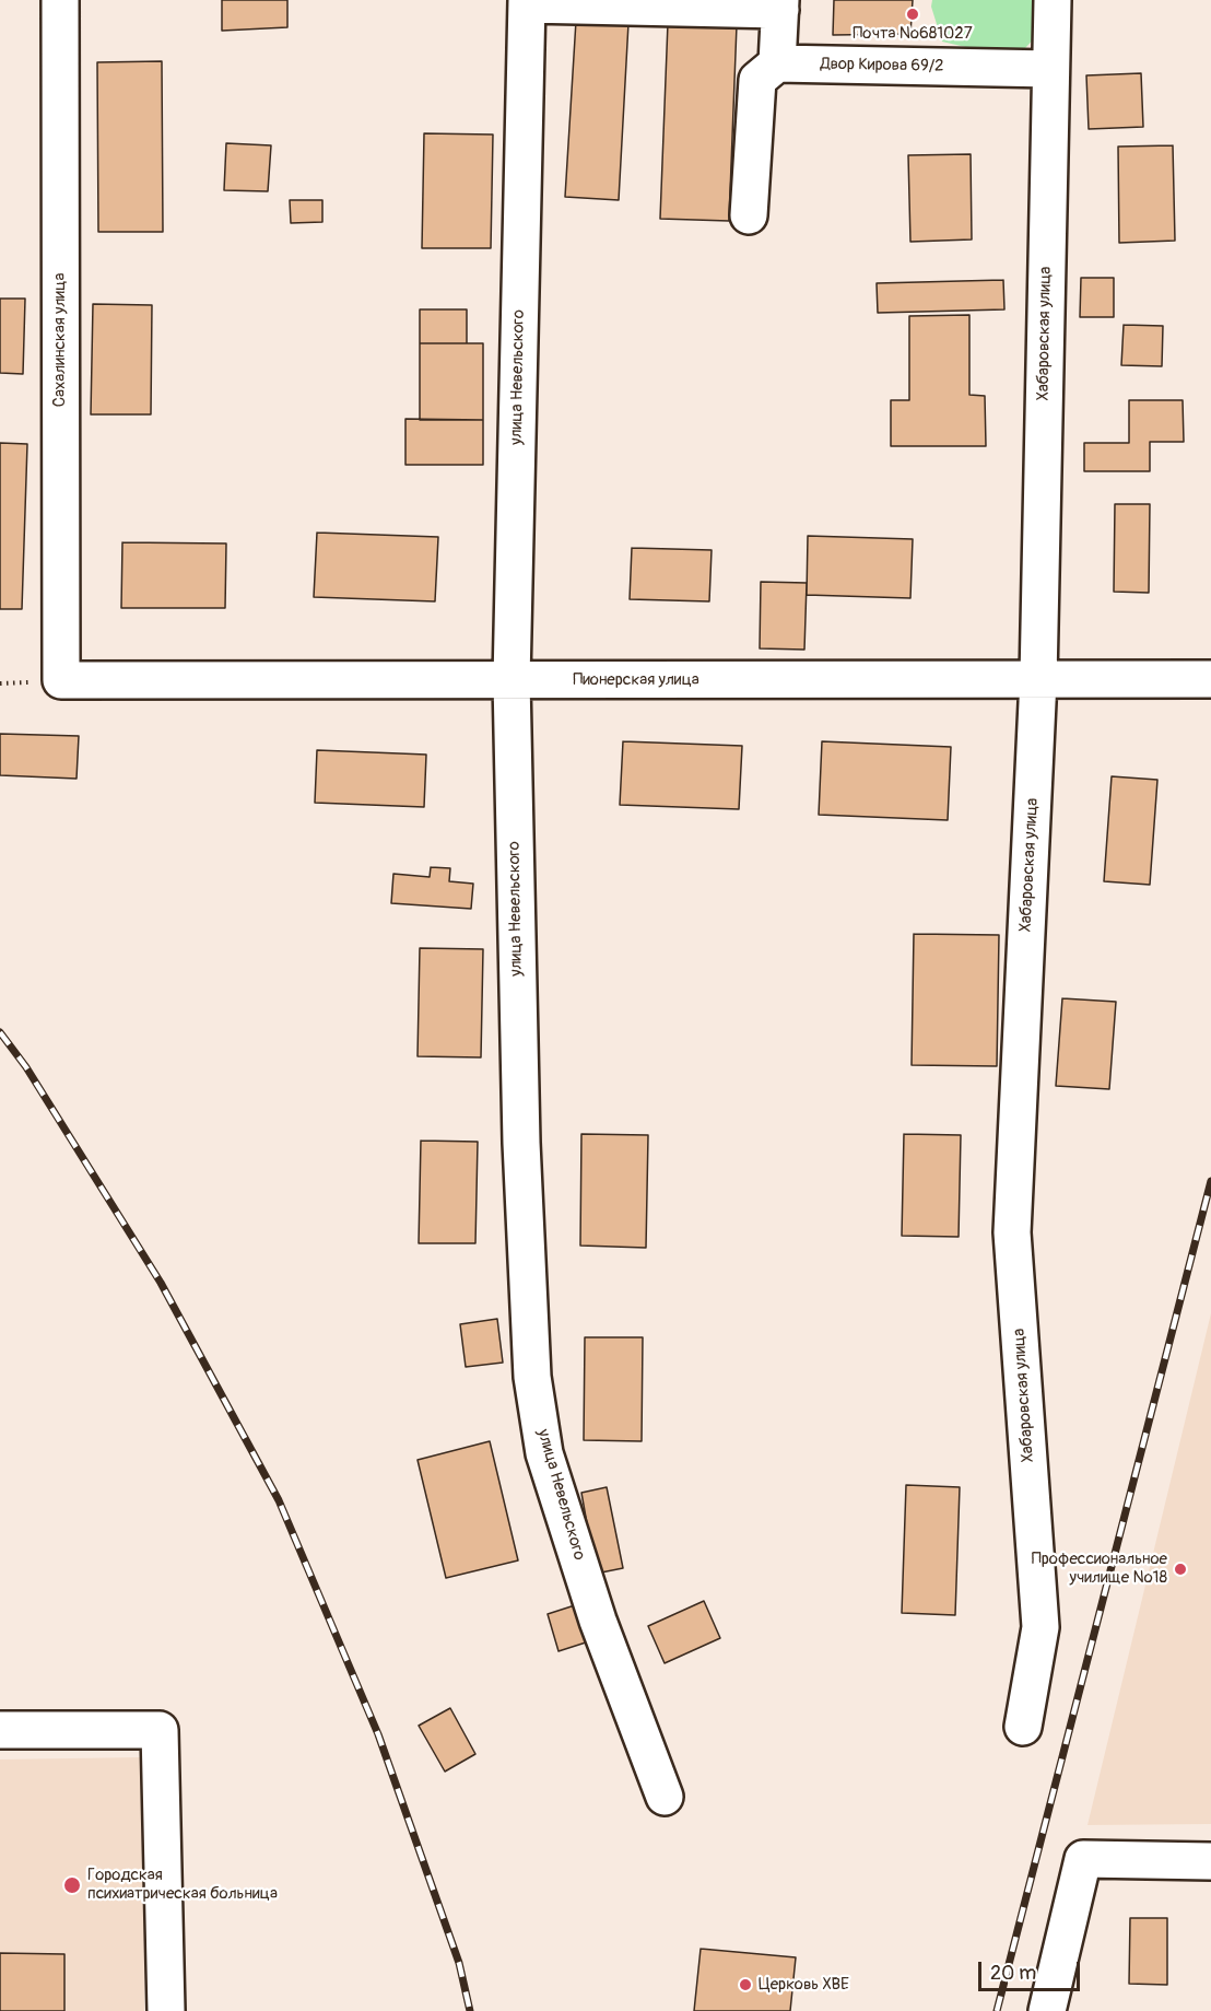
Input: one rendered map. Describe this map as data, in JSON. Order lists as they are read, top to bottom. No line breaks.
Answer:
{"streets":{"street":["Двор Кирова 69/2","Хабаровская улица","Сахалинская улица","улица Невельского","Пионерская улица"]},"crossings":[["Двор Кирова 69/2","Хабаровская улица"],["Хабаровская улица","Пионерская улица"],["Сахалинская улица","Пионерская улица"],["улица Невельского","Пионерская улица"]],"places":["Почта №681027","Профессиональное училище №18","Городская психиатрическая больница","Церковь ХВЕ"],"scale_bar":"20 m"}
